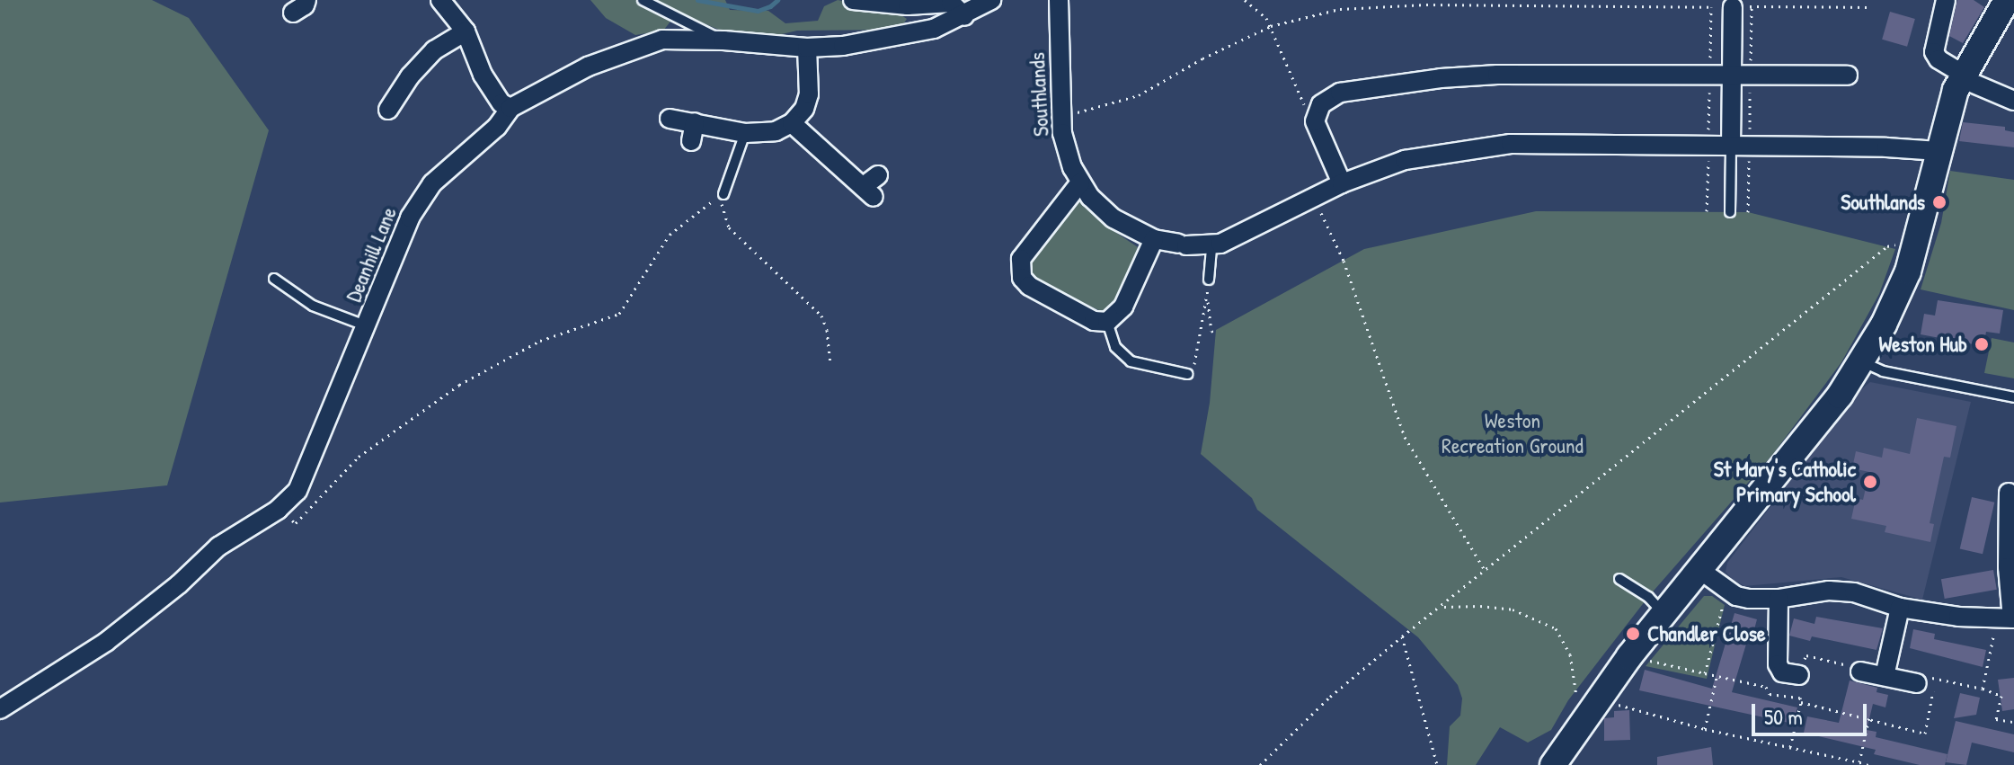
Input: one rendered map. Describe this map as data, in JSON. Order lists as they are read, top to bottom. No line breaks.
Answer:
{"streets":{"street":["Southlands","Deanhill Lane"]},"parks":["Weston Recreation Ground"],"places":["Southlands","Weston Hub","St Mary's Catholic Primary School","Chandler Close"],"scale_bar":"50 m"}
